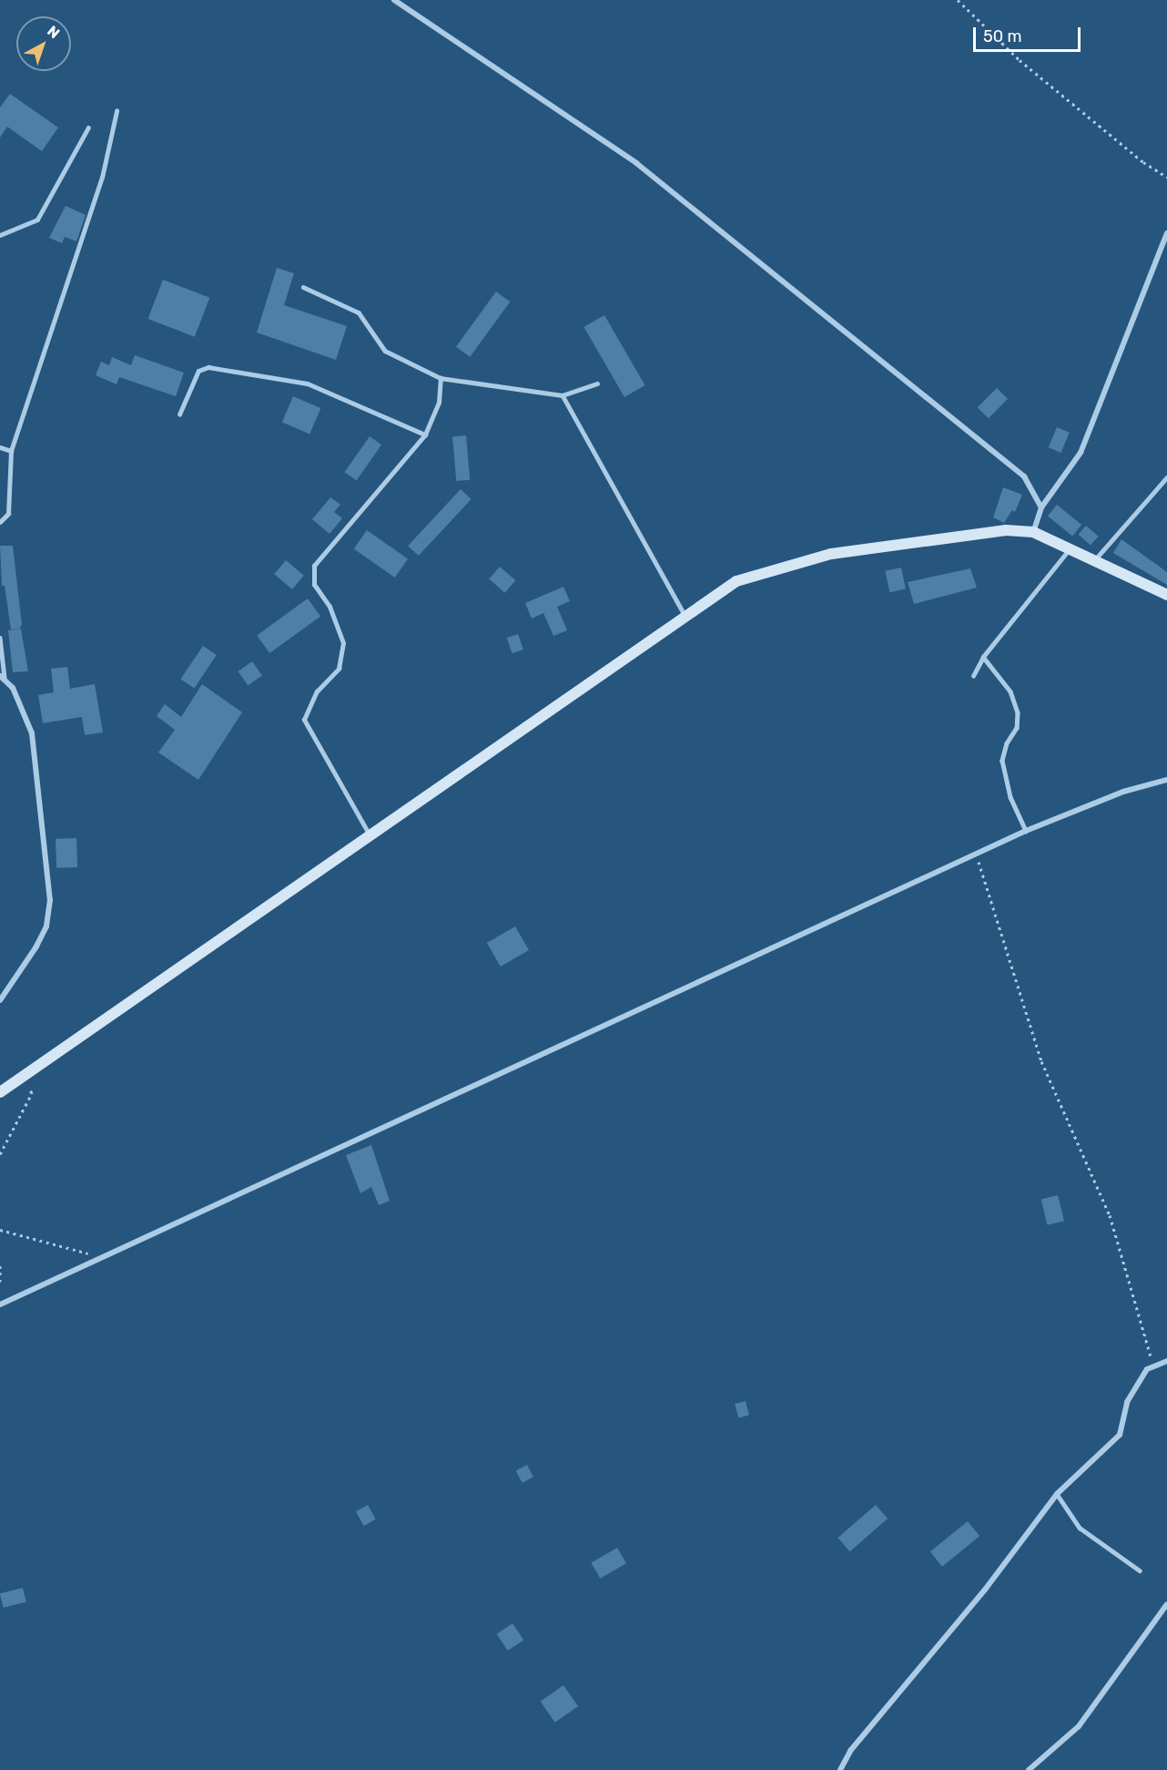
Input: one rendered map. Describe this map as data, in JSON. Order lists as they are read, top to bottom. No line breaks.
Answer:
{"scale_bar":"50 m","north":"top right"}
